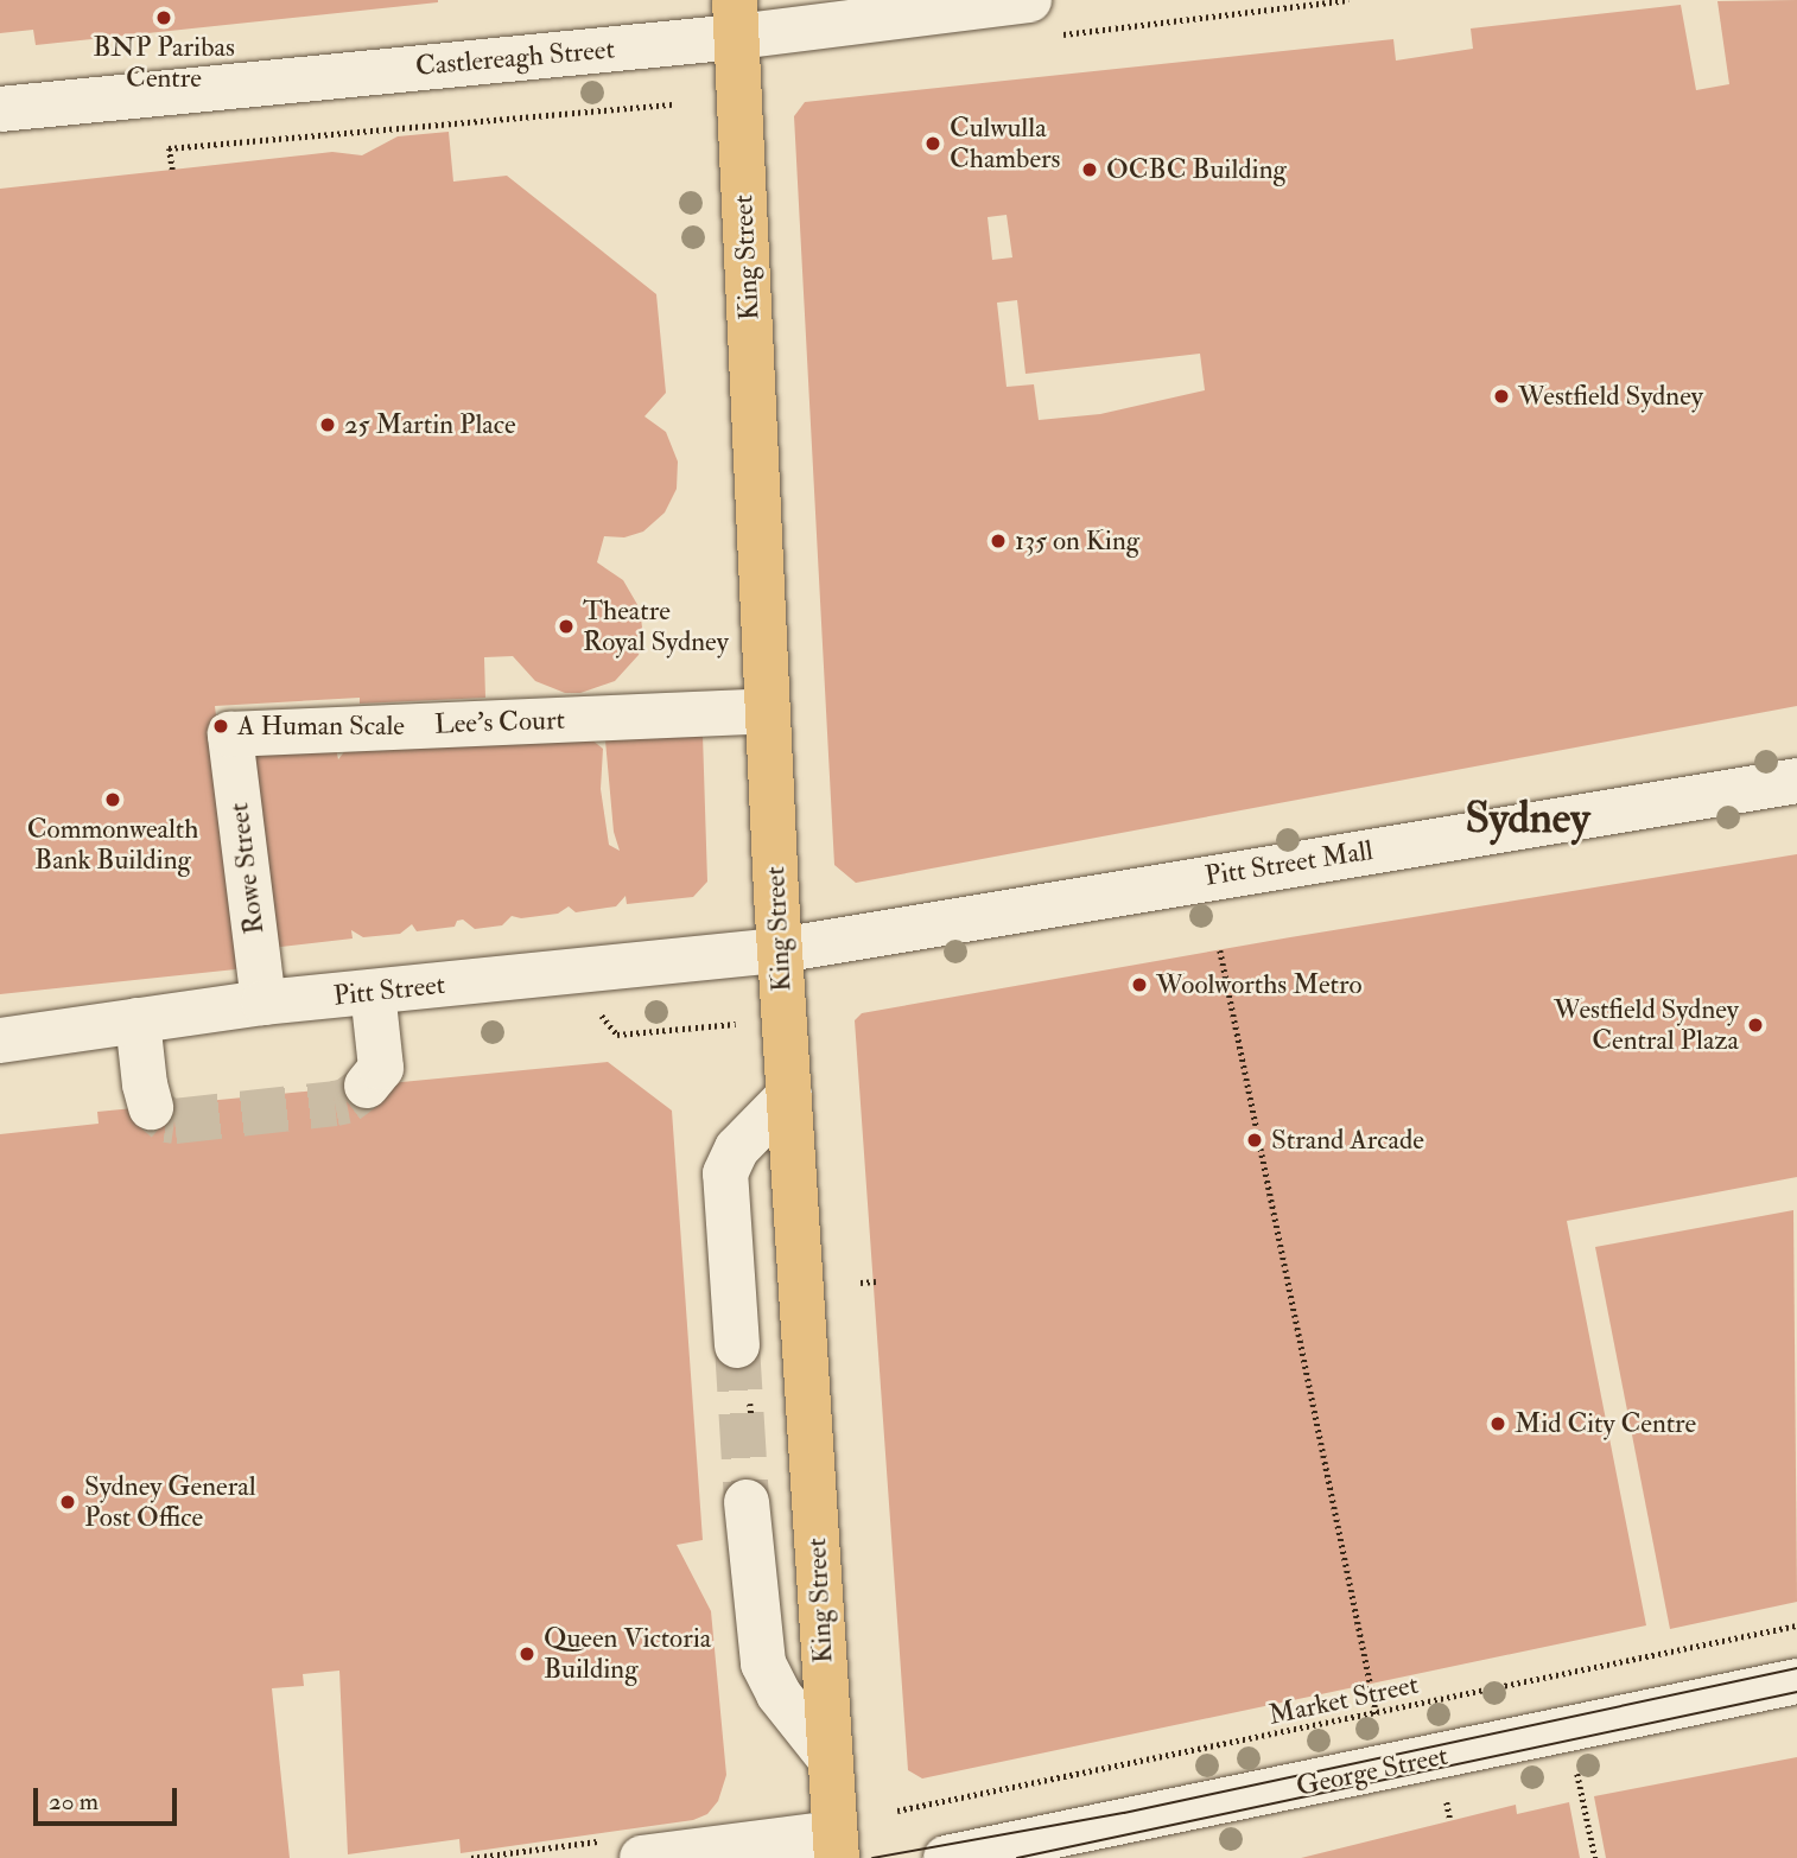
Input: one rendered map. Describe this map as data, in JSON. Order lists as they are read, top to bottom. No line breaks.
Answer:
{"streets":{"main road":["King Street"],"street":["Castlereagh Street","Lee's Court","Pitt Street Mall","Rowe Street","Pitt Street","George Street"],"path":["Market Street"]},"crossings":[["Castlereagh Street","King Street"],["King Street","Lee's Court"],["King Street","Pitt Street Mall"],["King Street","Pitt Street"],["Lee's Court","Rowe Street"],["Pitt Street Mall","Pitt Street"],["Rowe Street","Pitt Street"]],"districts":["Sydney"],"places":["BNP Paribas Centre","Culwulla Chambers","OCBC Building","Westfield Sydney","25 Martin Place","135 on King","Theatre Royal Sydney","A Human Scale","Commonwealth Bank Building","Woolworths Metro","Westfield Sydney Central Plaza","Strand Arcade","Mid City Centre","Sydney General Post Office","Queen Victoria Building"],"scale_bar":"20 m"}
